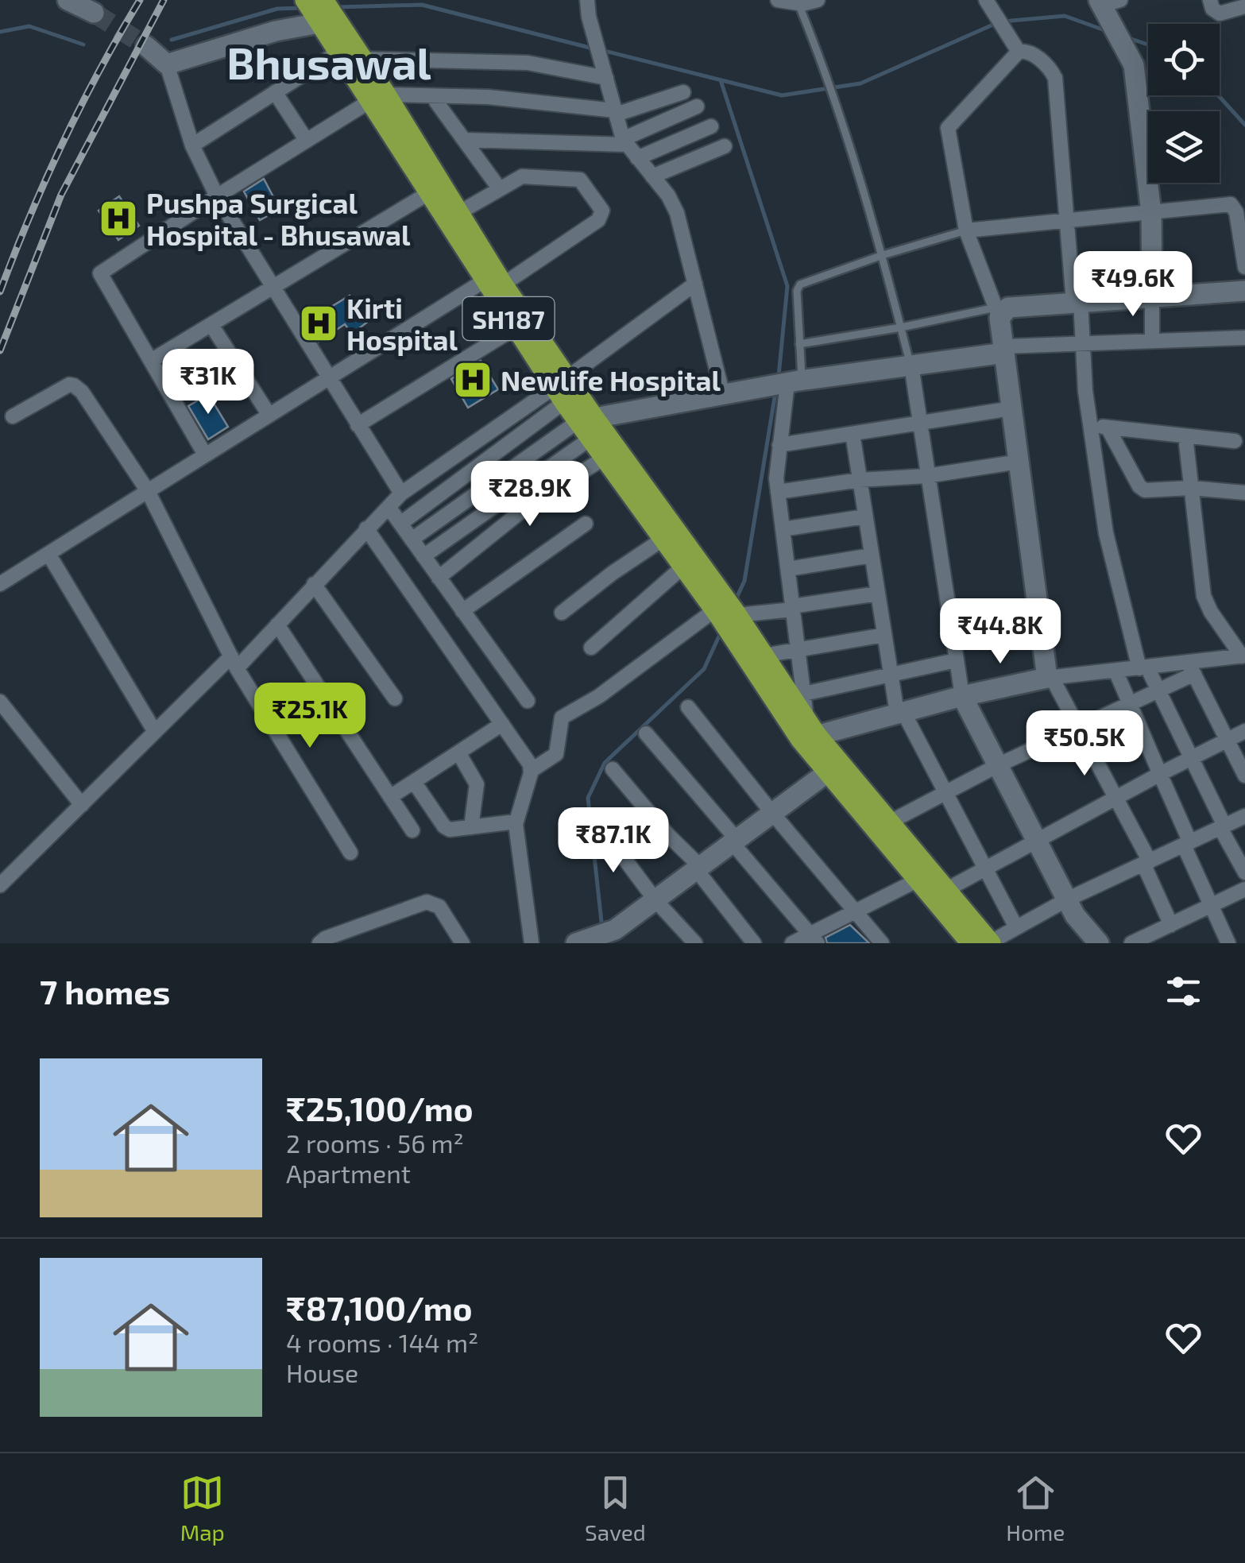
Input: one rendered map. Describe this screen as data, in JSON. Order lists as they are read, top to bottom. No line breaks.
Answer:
{"streets":{"main road":["SH187"]},"districts":["Bhusawal"],"places":{"hospital":["Pushpa Surgical Hospital - Bhusawal","Kirti Hospital","Newlife Hospital"]},"page":{"price":["₹49.6K","₹31K","₹28.9K","₹44.8K","₹25.1K","₹50.5K","₹87.1K"],"heading":"7 homes","list":[{"name":"₹25,100/mo","note":"2 rooms · 56 m² · Apartment"},{"name":"₹87,100/mo","note":"4 rooms · 144 m² · House"}],"tabs":["Map","Saved","Home"]}}
